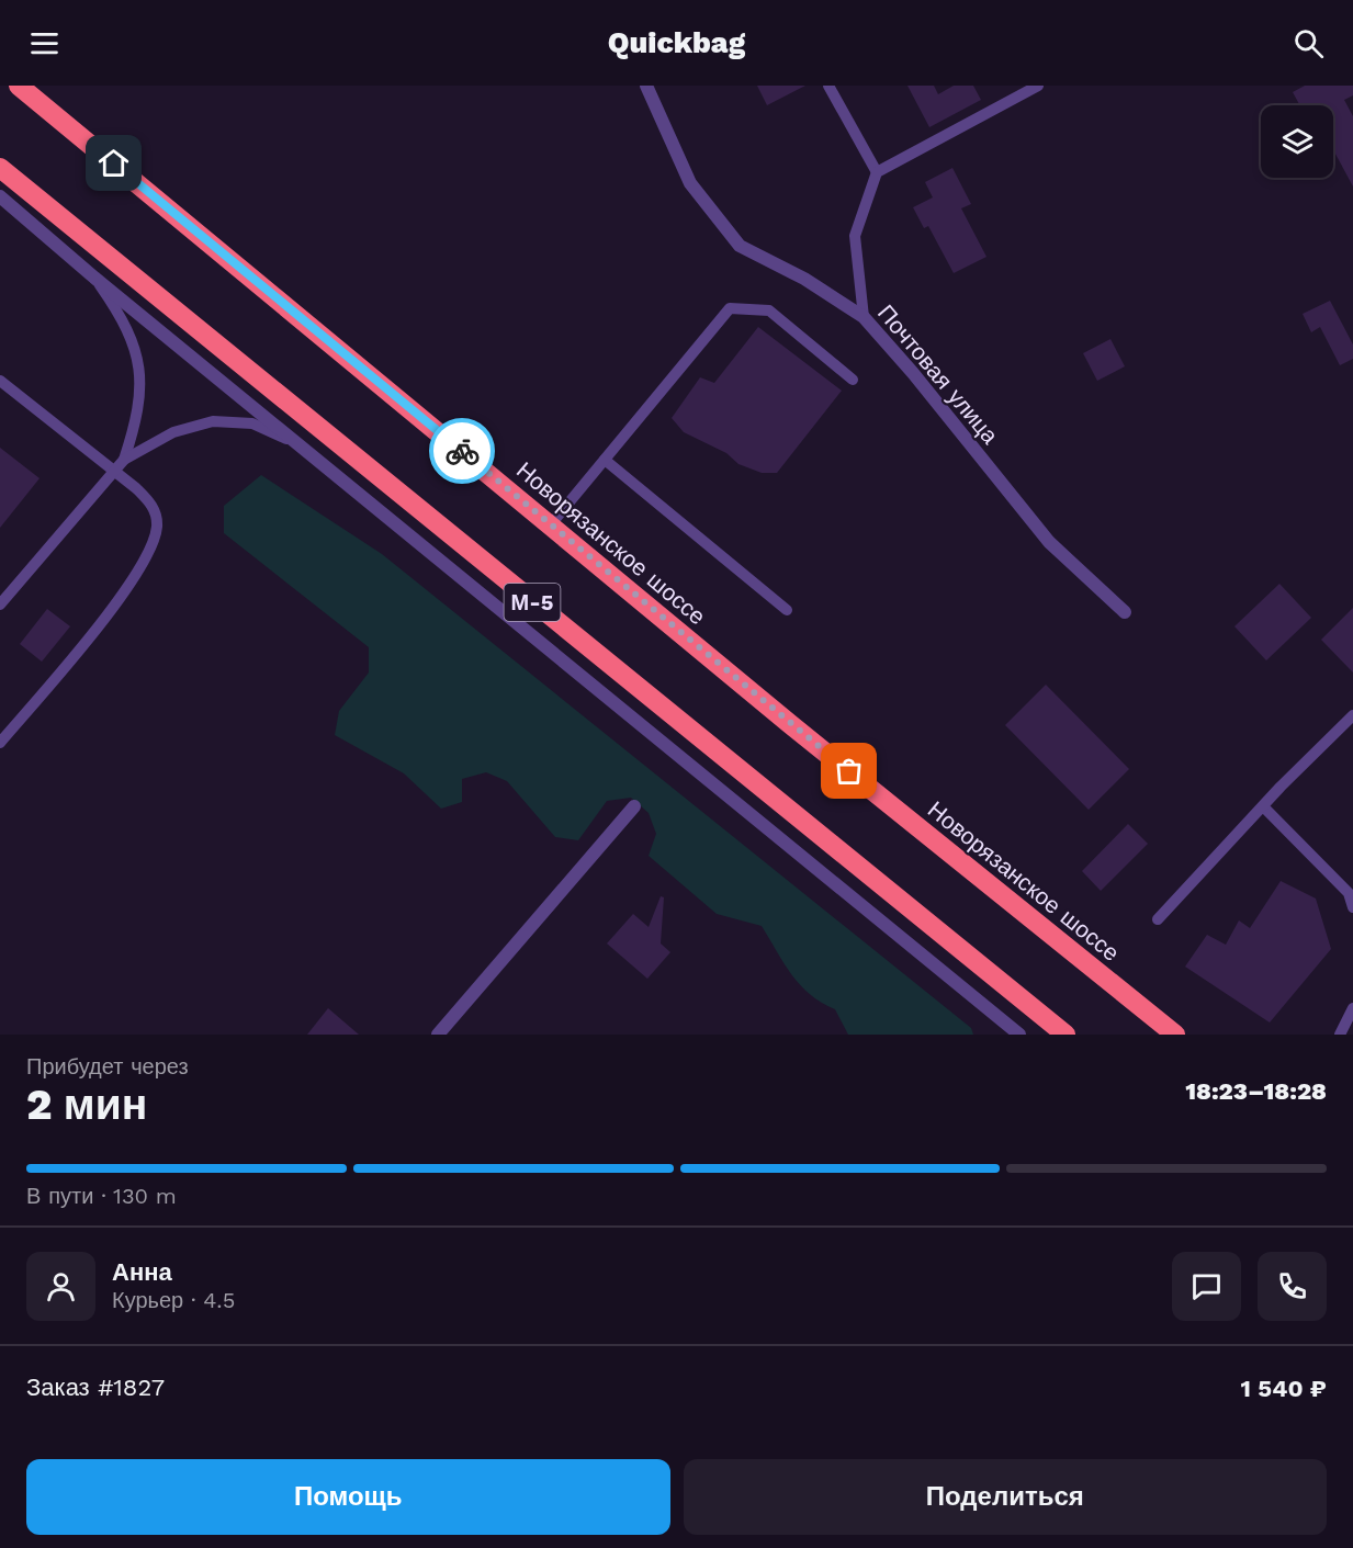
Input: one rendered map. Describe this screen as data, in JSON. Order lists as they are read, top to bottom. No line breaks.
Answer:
{"streets":{"highway":["Новорязанское шоссе","М-5"],"street":["Почтовая улица"]},"page":{"header":"Quickbag","heading":["2 мин","Прибудет через","18:23–18:28"],"panel":["Анна","Курьер · 4.5","Заказ #1827","1 540 ₽"],"bar":"В пути · 130 m","buttons":["Помощь","Поделиться"]}}
